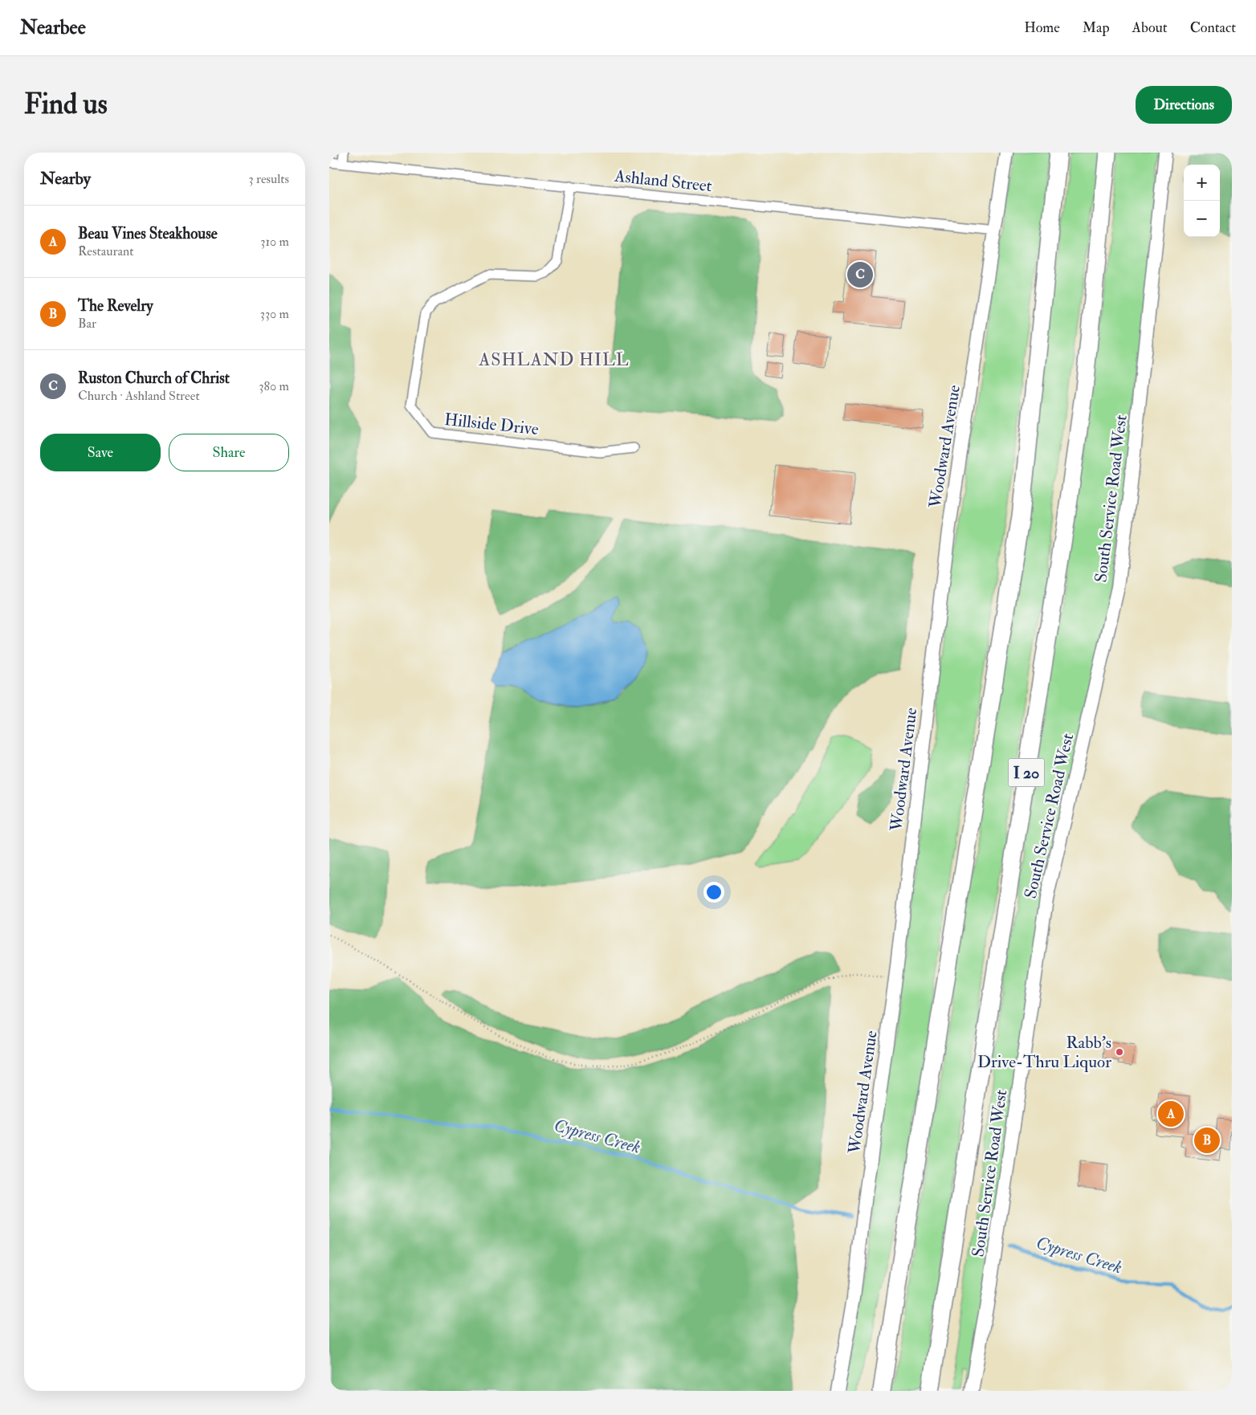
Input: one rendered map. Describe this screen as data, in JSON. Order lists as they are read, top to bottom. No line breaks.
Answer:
{"streets":{"highway":["I 20"],"main road":["Woodward Avenue","South Service Road West"],"street":["Ashland Street","Hillside Drive"]},"crossings":[["Ashland Street","Hillside Drive"],["Ashland Street","Woodward Avenue"]],"districts":["ASHLAND HILL"],"water":["Cypress Creek"],"places":["Rabb's Drive-Thru Liquor"],"page":{"header":"Nearbee","nav":["Home","Map","About","Contact"],"buttons":["Directions",["Save","Share"]],"title":"Find us","heading":["Nearby","3 results"],"map_buttons":["+","−"],"list":[{"mark":"A","name":"Beau Vines Steakhouse","note":"Restaurant","value":"310 m"},{"mark":"B","name":"The Revelry","note":"Bar","value":"330 m"},{"mark":"C","name":"Ruston Church of Christ","note":"Church · Ashland Street","value":"380 m"}],"pins":["C","A","B"]}}
